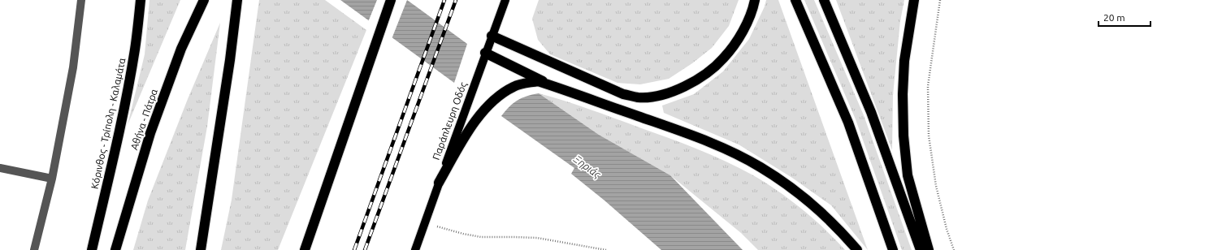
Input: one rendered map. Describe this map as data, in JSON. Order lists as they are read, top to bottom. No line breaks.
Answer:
{"streets":{"highway":["Αθήνα - Πάτρα","Κόρινθος - Τρίπολη - Καλαμάτα"],"main road":["Παράπλευρη Οδός"]},"water":["Ξηριάς"],"scale_bar":"20 m"}
